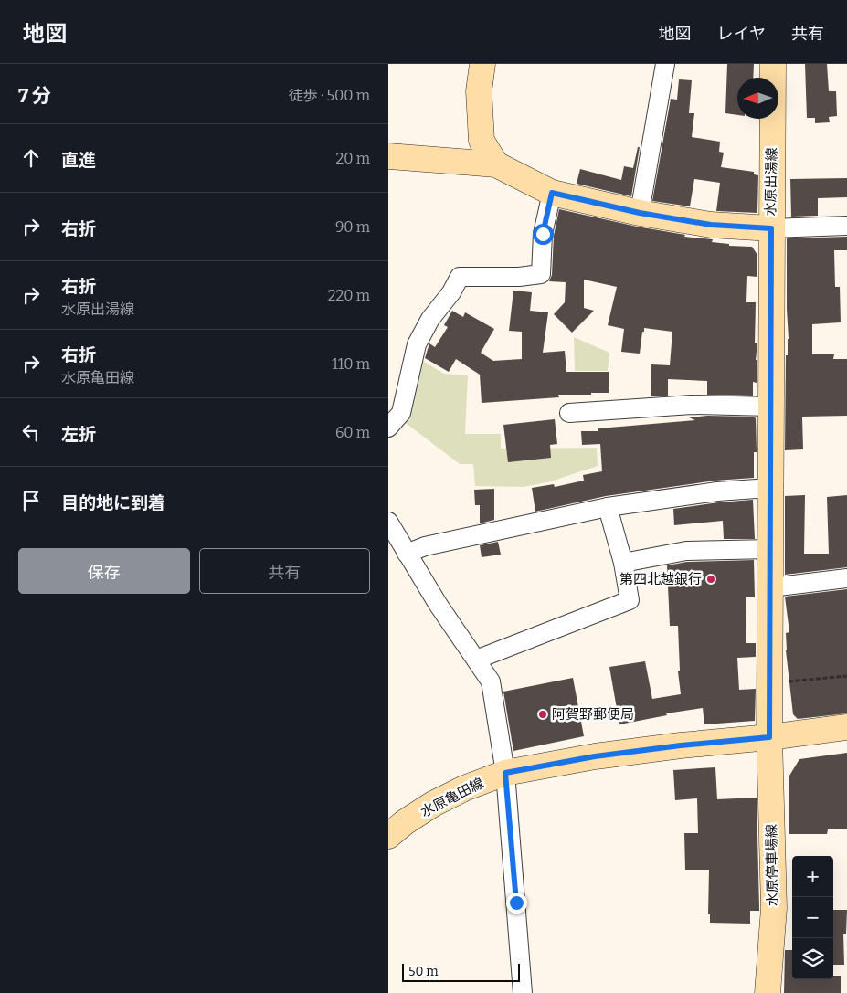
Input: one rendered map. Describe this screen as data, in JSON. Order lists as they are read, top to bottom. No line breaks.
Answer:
{"streets":{"main road":["水原出湯線","水原亀田線","水原停車場線"]},"crossings":[["水原出湯線","水原亀田線"],["水原出湯線","水原停車場線"],["水原亀田線","水原停車場線"]],"places":["第四北越銀行","阿賀野郵便局"],"scale_bar":"50 m","north":"left","page":{"header":"地図","nav":["地図","レイヤ","共有"],"heading":["7 分","徒歩 · 500 m"],"list":[["直進","20 m"],["右折","90 m"],["右折","水原出湯線","220 m"],["右折","水原亀田線","110 m"],["左折","60 m"],"目的地に到着"],"buttons":["保存","共有"],"map_buttons":["+","−"],"scale":"50 m"}}
